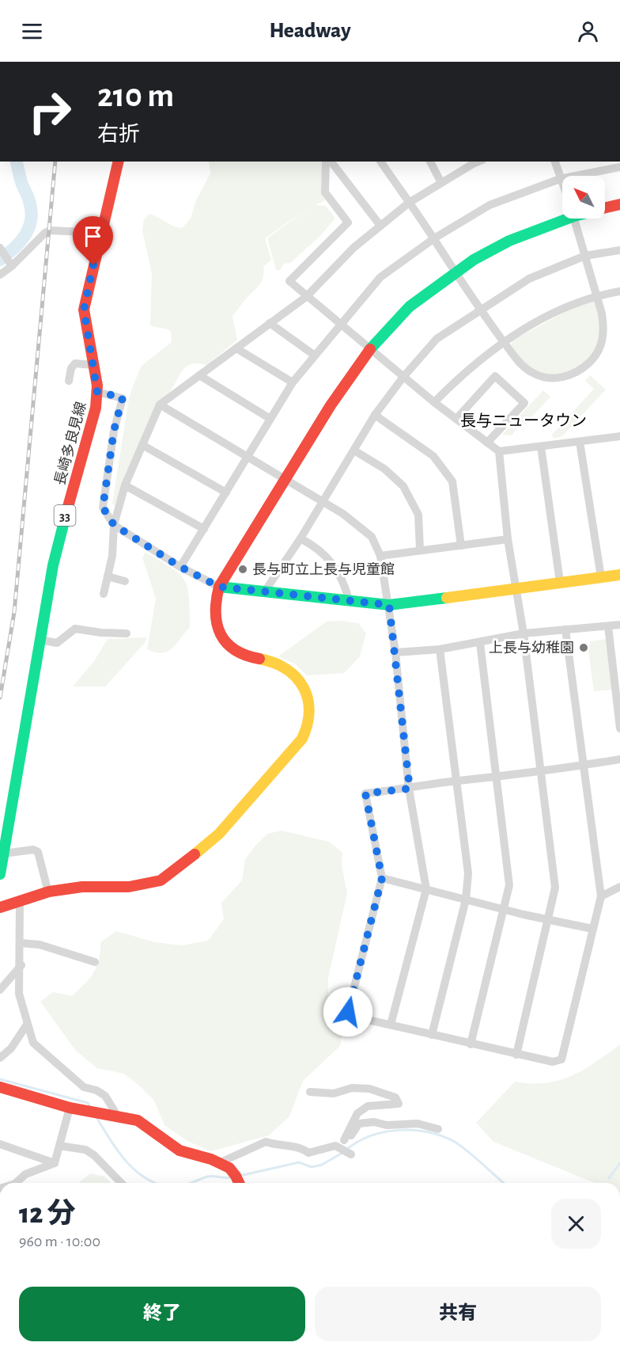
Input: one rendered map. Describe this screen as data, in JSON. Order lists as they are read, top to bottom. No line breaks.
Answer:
{"streets":{"street":["長崎多良見線","33"]},"districts":["長与ニュータウン"],"places":["長与町立上長与児童館","上長与幼稚園"],"north":"top left","page":{"header":"Headway","turn":["210 m","右折"],"heading":["12 分","960 m · 10:00"],"buttons":["終了","共有"]}}
